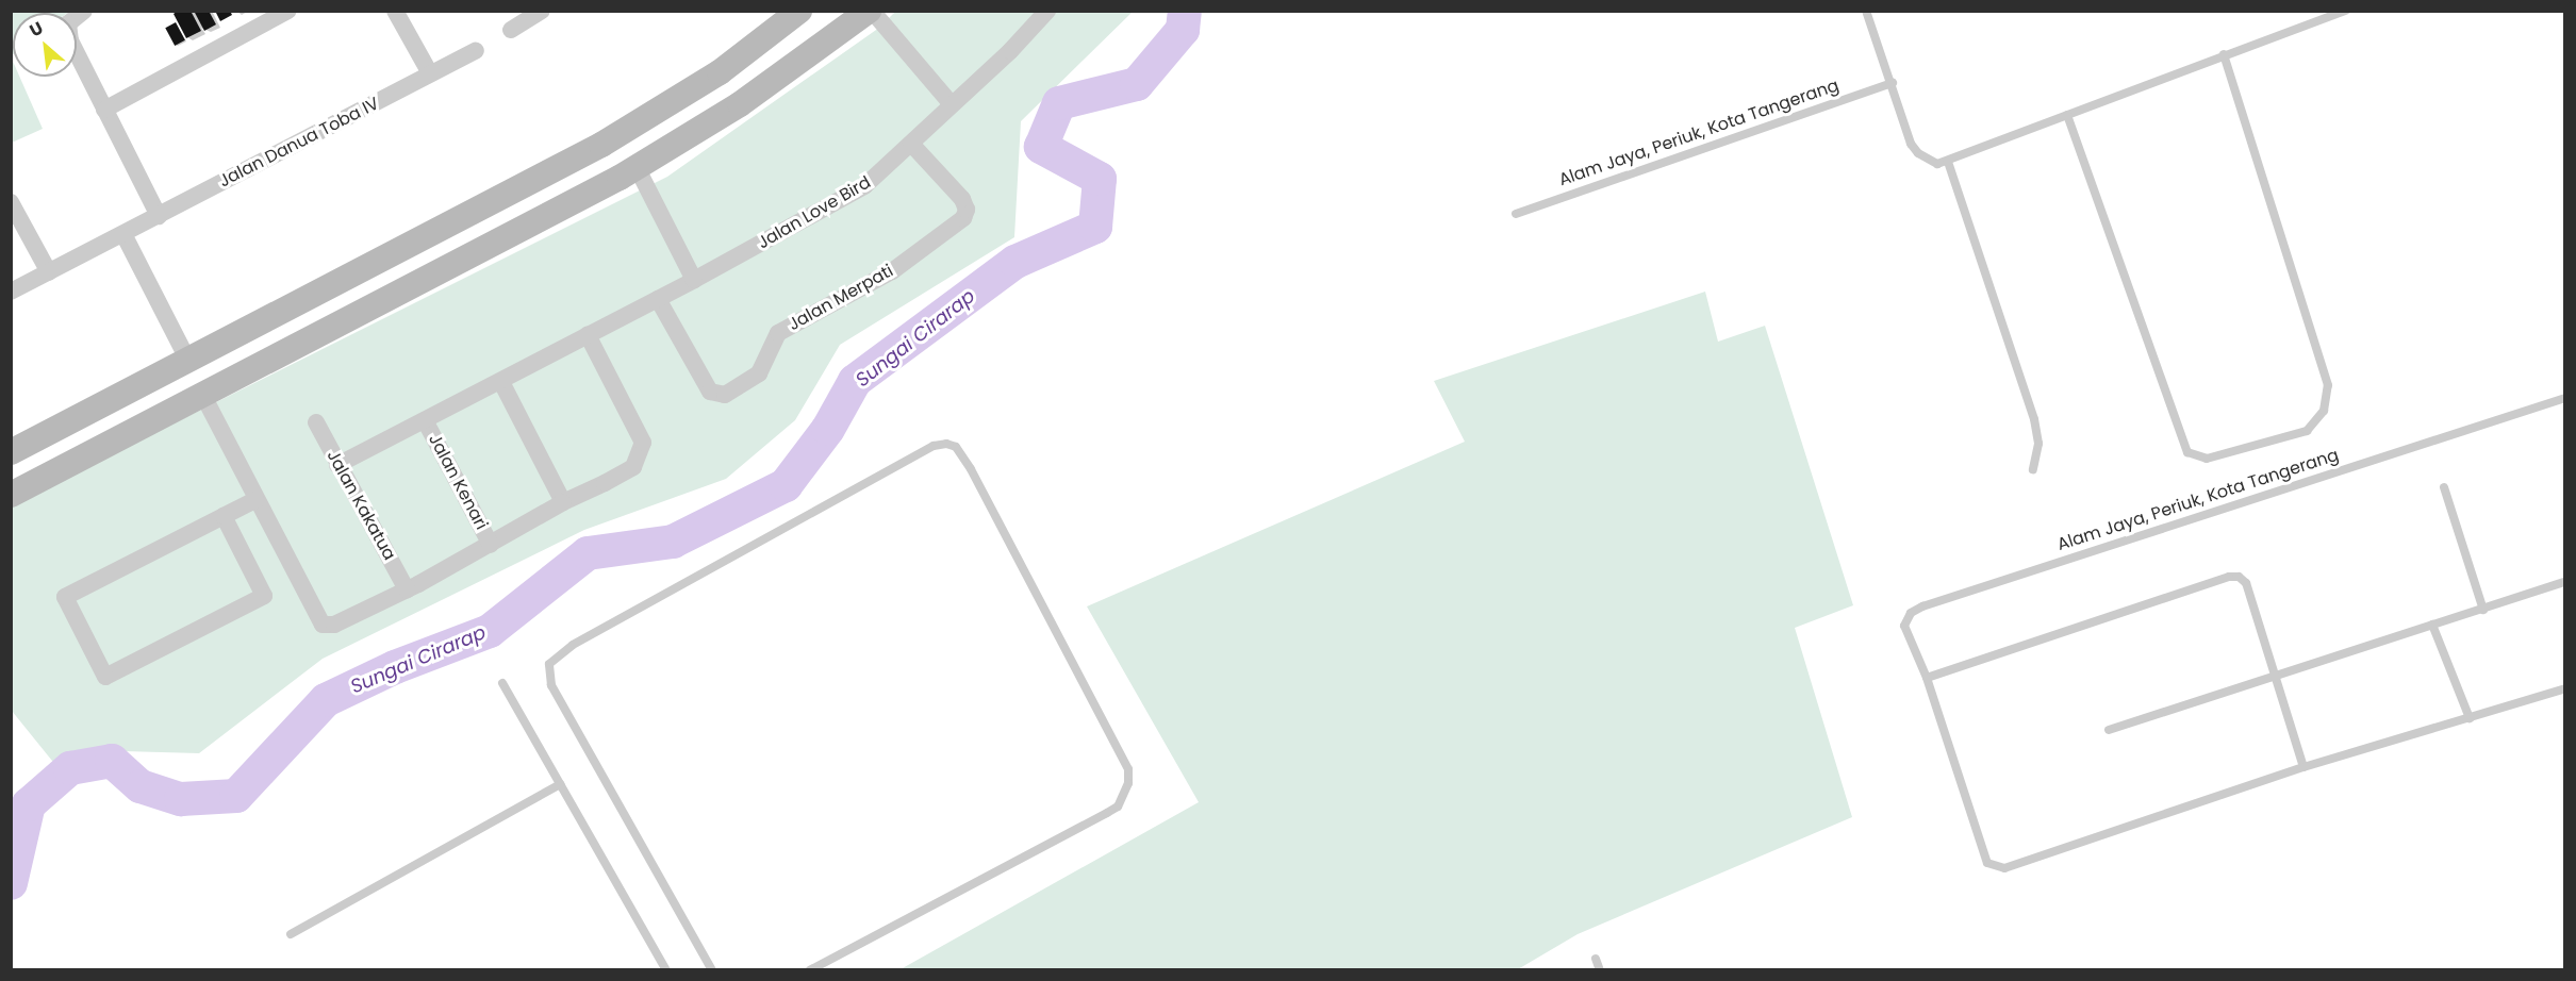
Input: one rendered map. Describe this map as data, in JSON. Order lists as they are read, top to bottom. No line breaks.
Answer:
{"streets":{"street":["Jalan Danua Toba IV","Jalan Love Bird","Jalan Merpati","Jalan Kenari","Jalan Kakatua"],"lane":["Alam Jaya, Periuk, Kota Tangerang"]},"crossings":[["Jalan Love Bird","Jalan Merpati"],["Jalan Love Bird","Jalan Kenari"],["Jalan Love Bird","Jalan Kakatua"]],"water":["Sungai Cirarap"],"north":"top left"}
